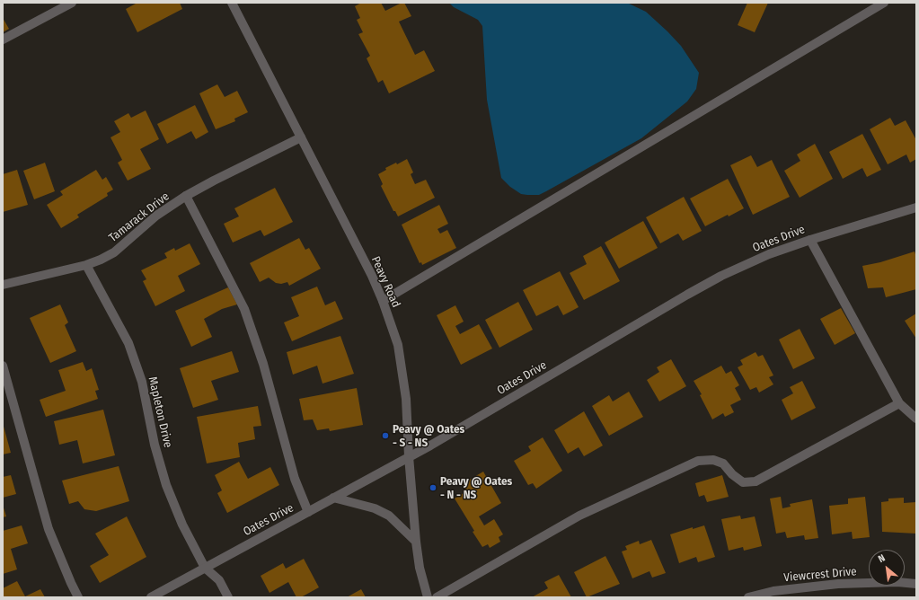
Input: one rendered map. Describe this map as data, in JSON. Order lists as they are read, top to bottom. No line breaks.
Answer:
{"streets":{"street":["Tamarack Drive","Oates Drive","Peavy Road","Mapleton Drive","Viewcrest Drive"]},"crossings":[["Tamarack Drive","Peavy Road"],["Tamarack Drive","Mapleton Drive"],["Oates Drive","Peavy Road"],["Oates Drive","Mapleton Drive"]],"places":["Peavy @ Oates - S - NS","Peavy @ Oates - N - NS"],"north":"top left"}
